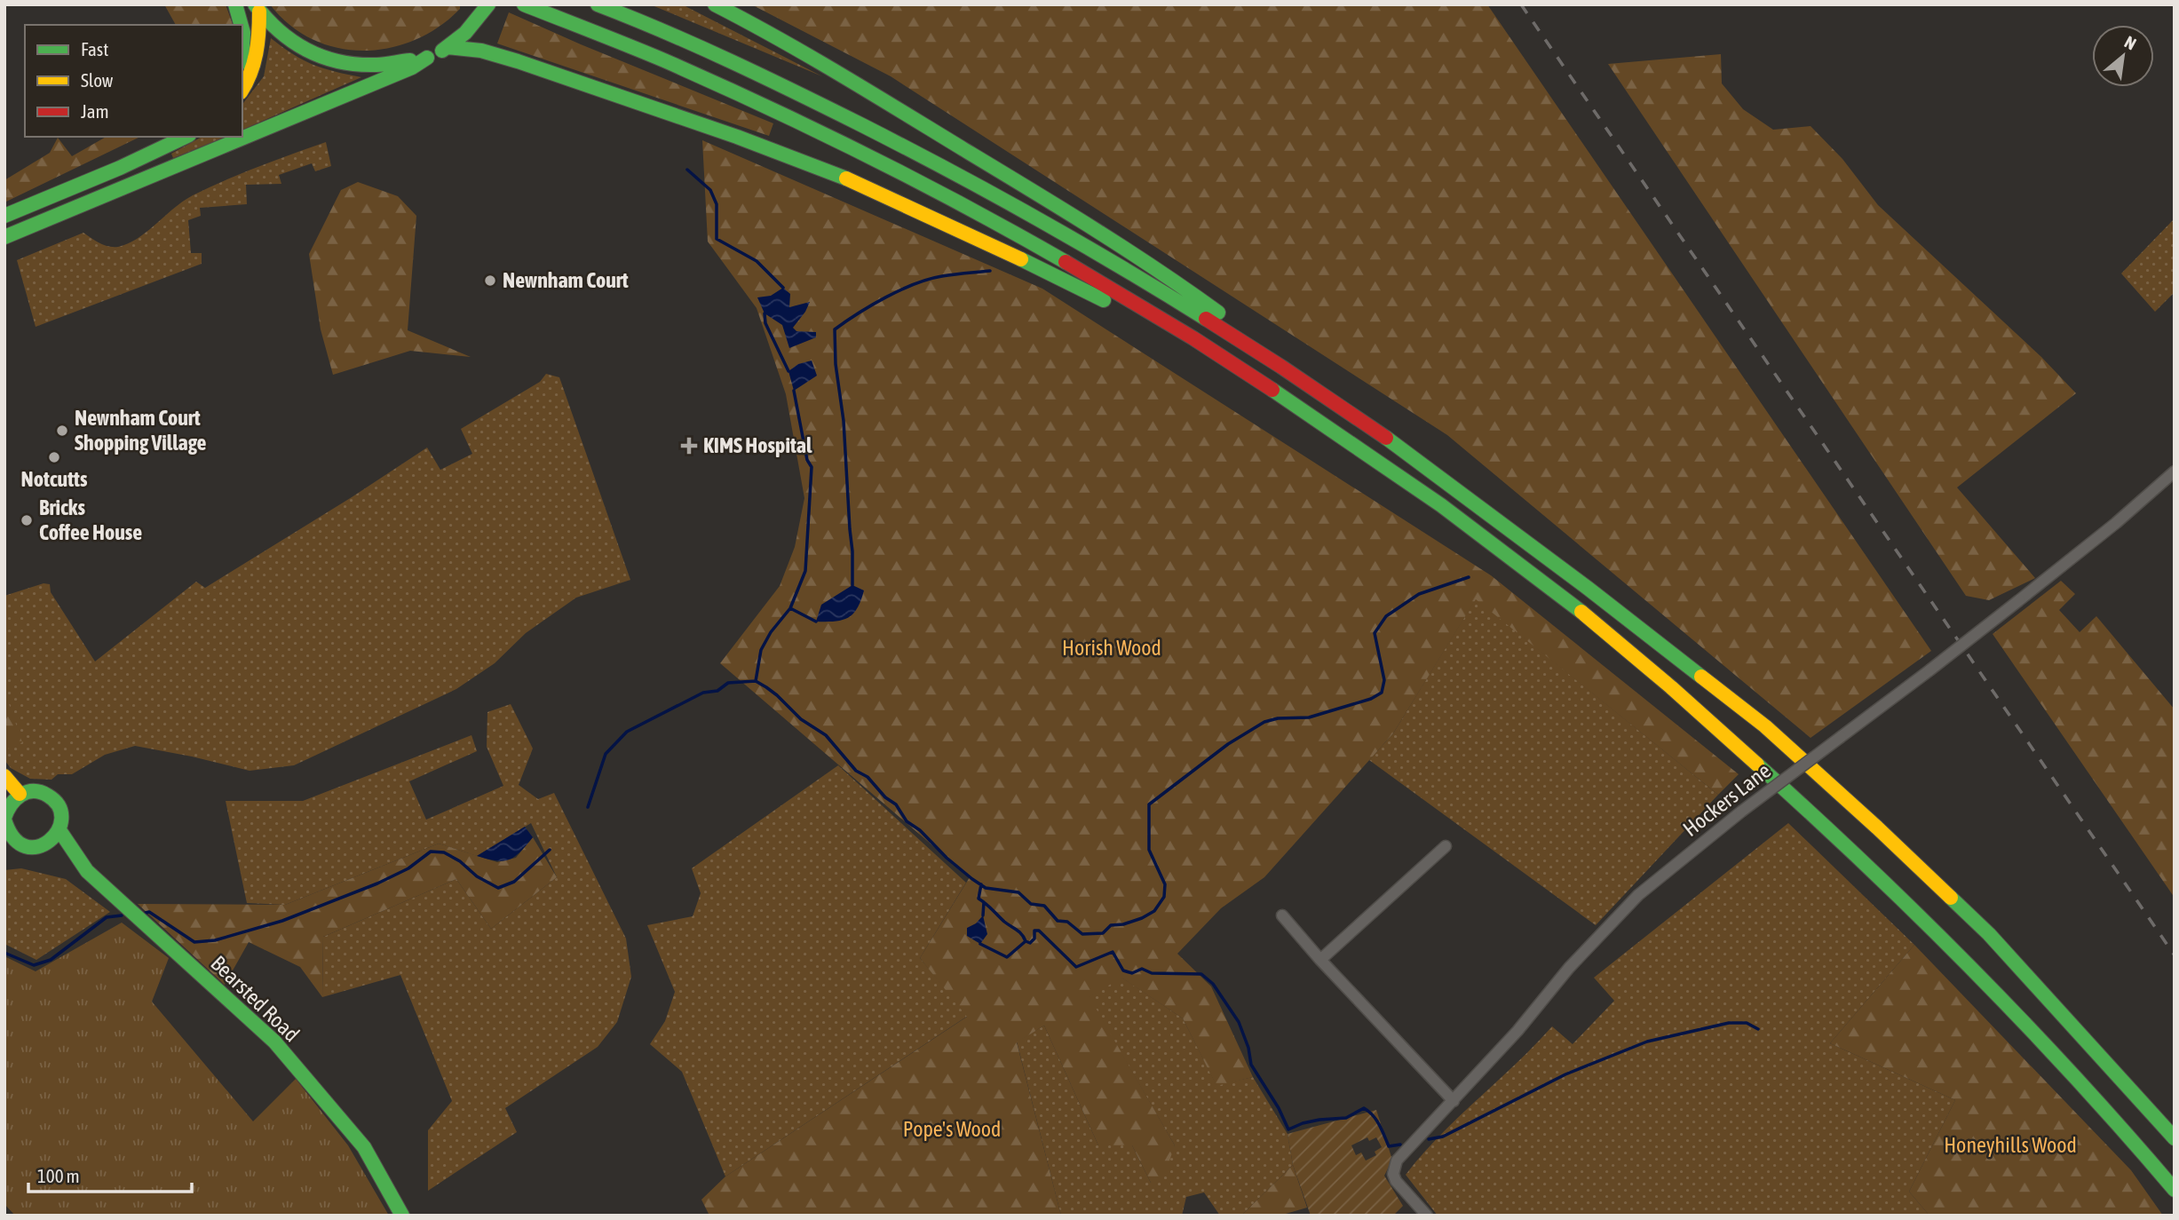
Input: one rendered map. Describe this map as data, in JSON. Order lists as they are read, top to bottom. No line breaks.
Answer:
{"streets":{"main road":["Bearsted Road"],"street":["Hockers Lane"]},"parks":["Horish Wood","Pope's Wood","Honeyhills Wood"],"places":{"other":["Newnham Court","Newnham Court Shopping Village","Notcutts","Bricks Coffee House"],"health":["KIMS Hospital"]},"legend":["Fast","Slow","Jam"],"scale_bar":"100 m","north":"top right"}
